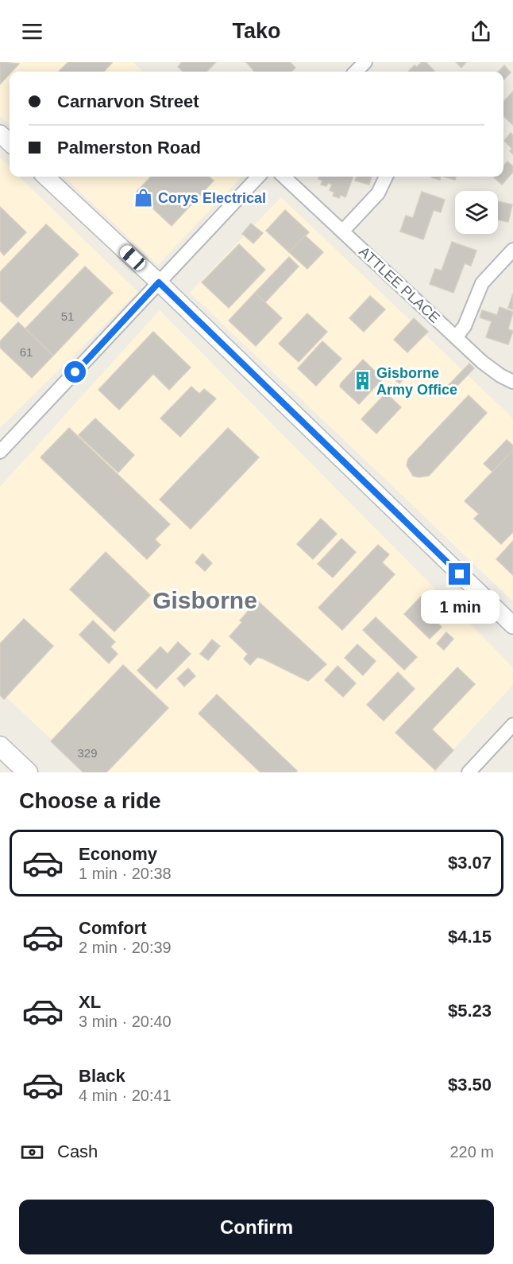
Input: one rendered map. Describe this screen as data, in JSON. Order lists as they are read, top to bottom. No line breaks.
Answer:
{"streets":{"street":["ATTLEE PLACE"]},"districts":["Gisborne"],"places":{"shop":["Corys Electrical"],"building":["Gisborne Army Office"]},"house_numbers":["51","61","329"],"page":{"header":"Tako","banner":["Carnarvon Street","Palmerston Road"],"bubble":"1 min","heading":"Choose a ride","list":[{"name":"Economy","note":"1 min · 20:38","value":"$3.07"},{"name":"Comfort","note":"2 min · 20:39","value":"$4.15"},{"name":"XL","note":"3 min · 20:40","value":"$5.23"},{"name":"Black","note":"4 min · 20:41","value":"$3.50"}],"pay":["Cash","220 m"],"buttons":"Confirm"}}
